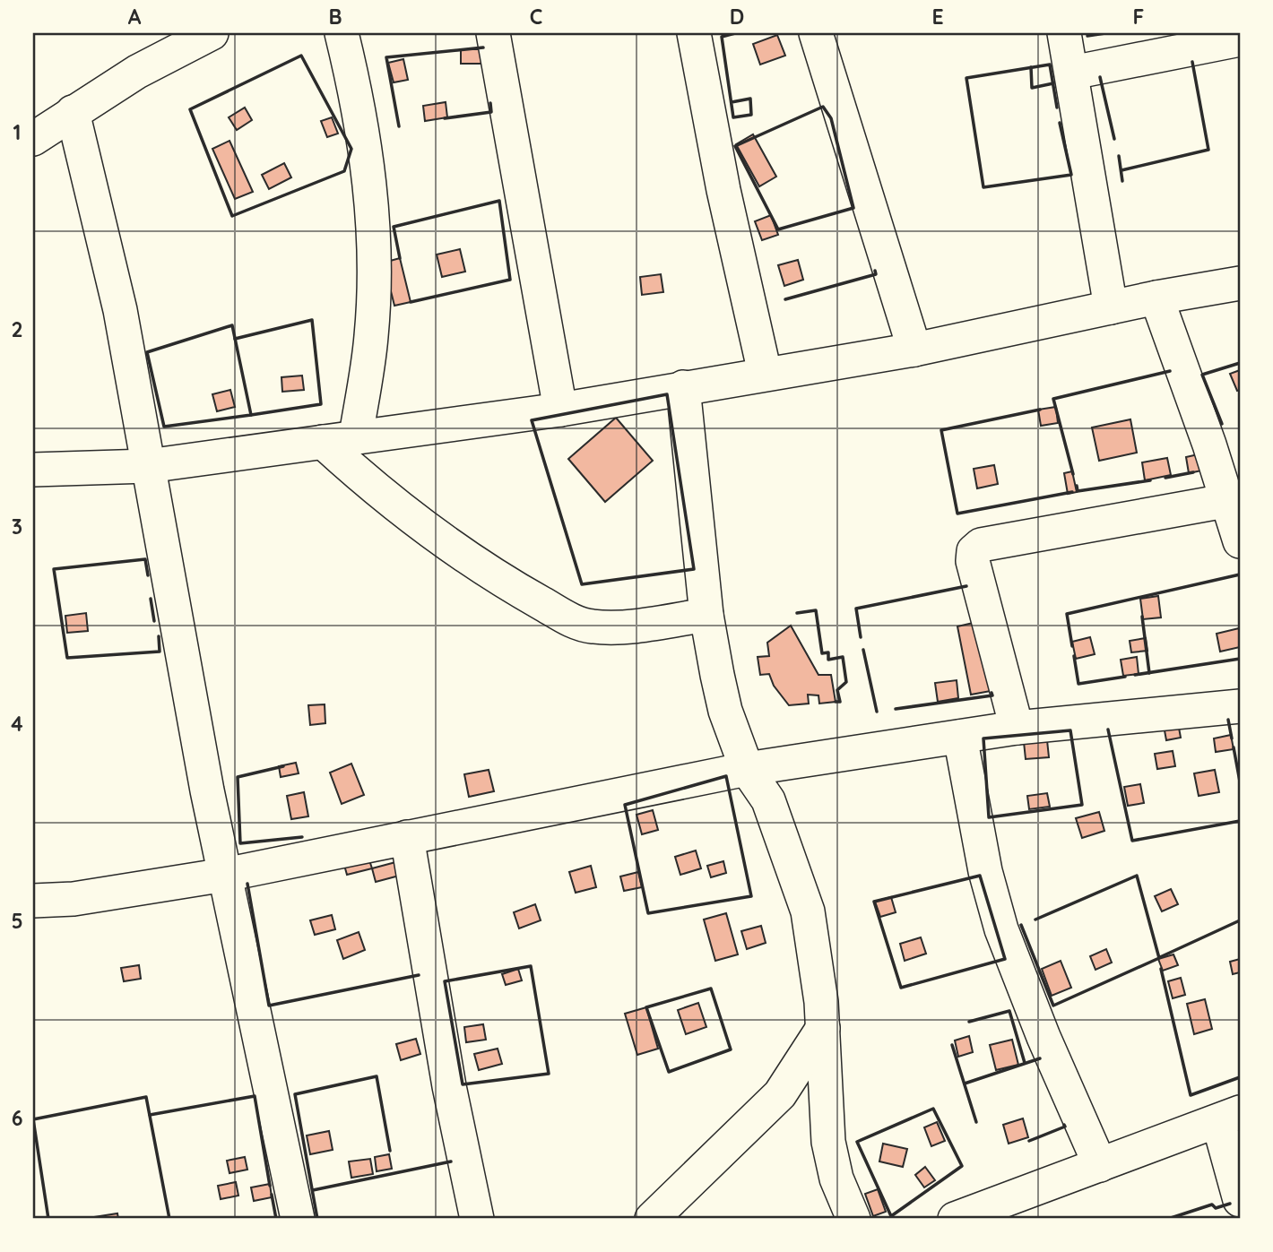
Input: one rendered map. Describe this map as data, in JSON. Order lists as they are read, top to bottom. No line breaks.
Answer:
{"grid":{"columns":["A","B","C","D","E","F"],"rows":["1","2","3","4","5","6"]}}
